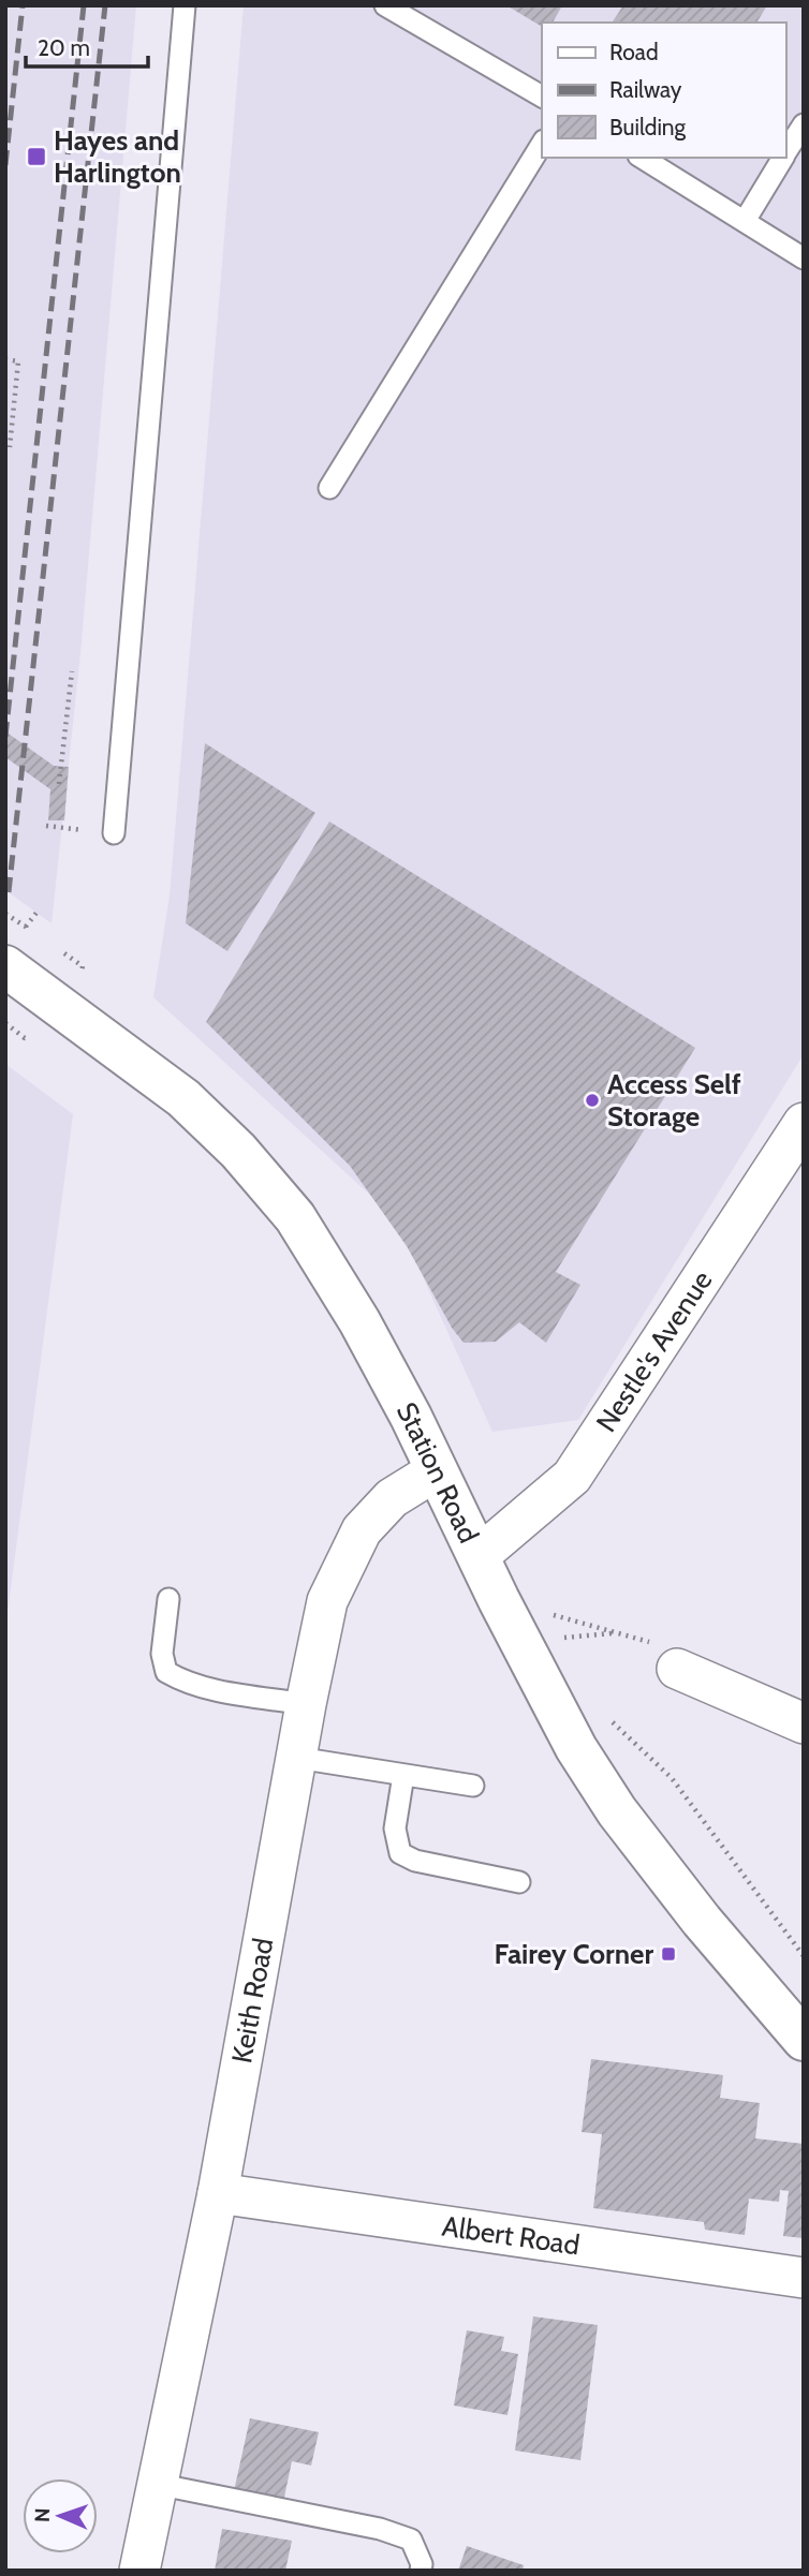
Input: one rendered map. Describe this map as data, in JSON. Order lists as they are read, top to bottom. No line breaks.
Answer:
{"streets":{"street":["Nestle's Avenue","Station Road","Keith Road","Albert Road"]},"crossings":[["Nestle's Avenue","Station Road"],["Station Road","Keith Road"],["Keith Road","Albert Road"]],"places":{"transit":["Hayes and Harlington","Fairey Corner"],"other":["Access Self Storage"]},"legend":["Road","Railway","Building"],"scale_bar":"20 m","north":"left"}
